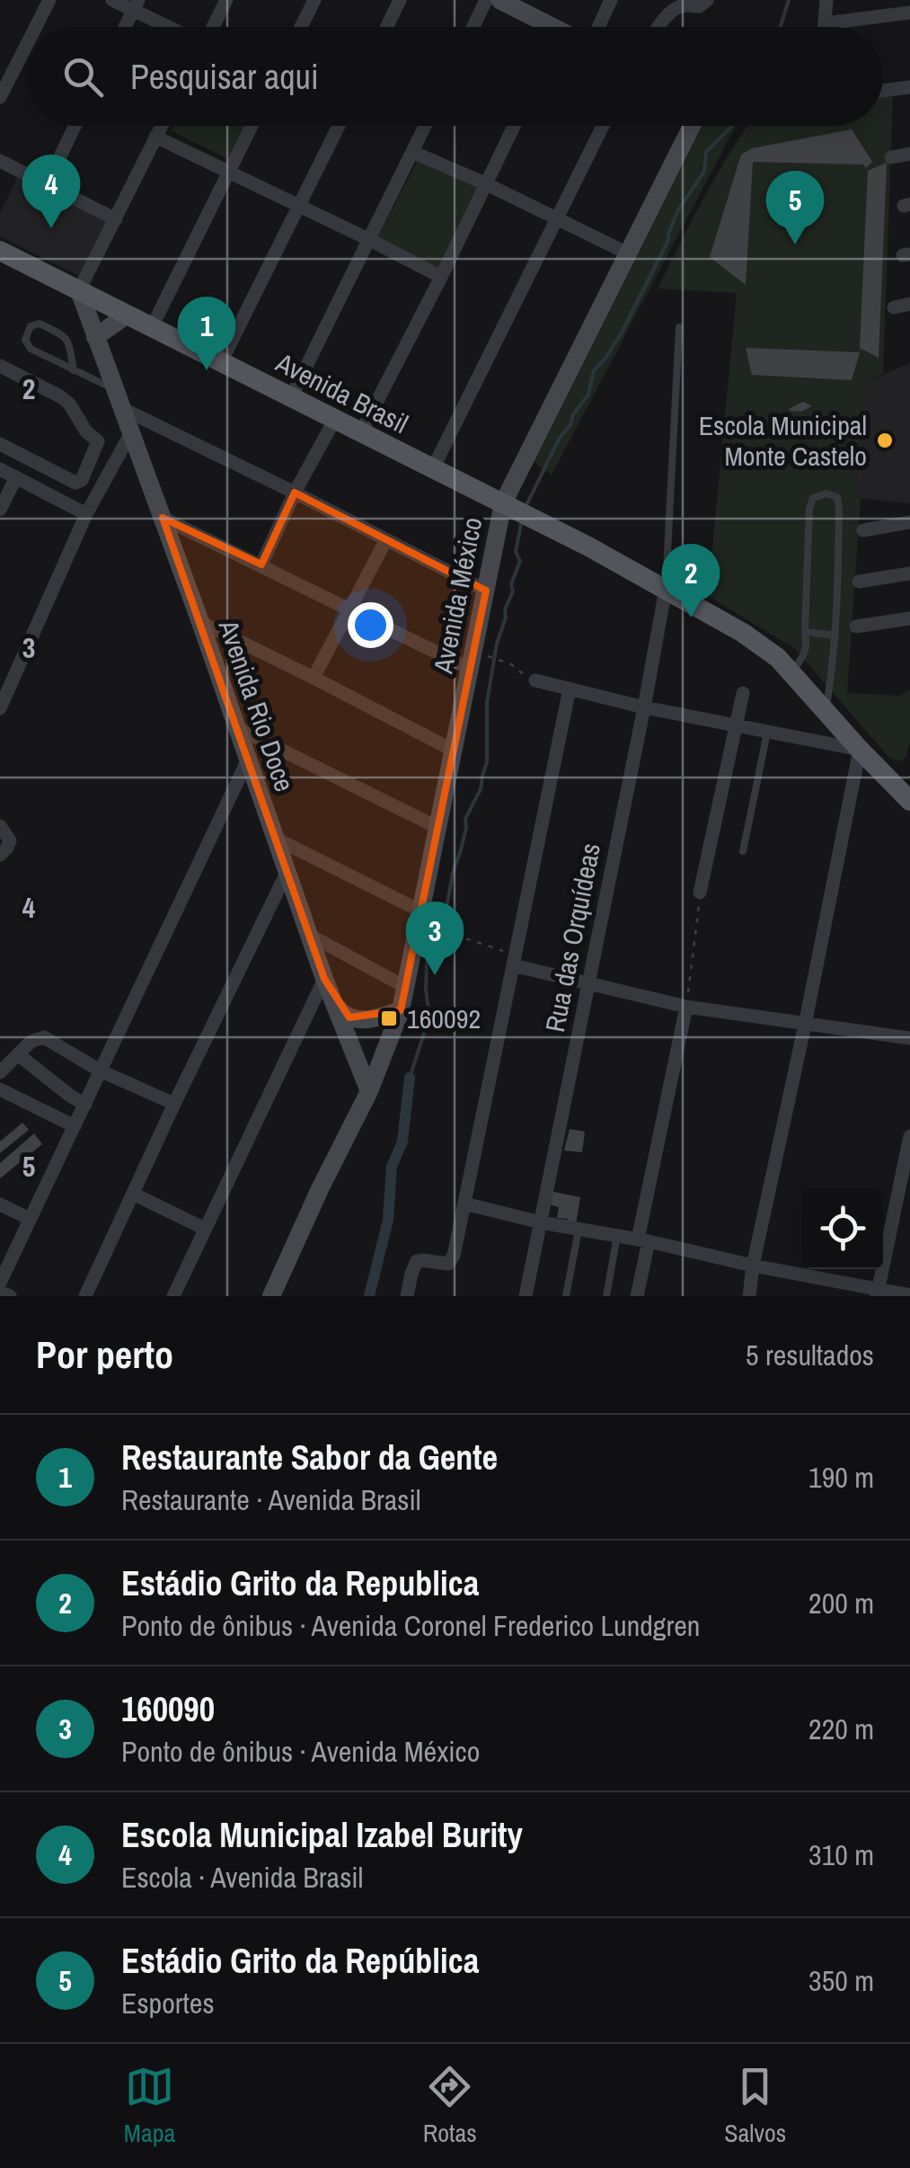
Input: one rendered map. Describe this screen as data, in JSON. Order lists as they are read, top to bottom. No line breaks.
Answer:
{"streets":{"main road":["Avenida Brasil"],"street":["Avenida México","Avenida Rio Doce","Rua das Orquídeas"]},"crossings":[["Avenida Brasil","Avenida México"],["Avenida Brasil","Avenida Rio Doce"],["Avenida Brasil","Rua das Orquídeas"],["Avenida México","Avenida Rio Doce"]],"places":{"other":["Escola Municipal Monte Castelo"],"transit":["160092"]},"page":{"search":"Pesquisar aqui","pins":["4","5","1","2","3"],"heading":["Por perto","5 resultados"],"list":[{"mark":"1","name":"Restaurante Sabor da Gente","note":"Restaurante · Avenida Brasil","value":"190 m"},{"mark":"2","name":"Estádio Grito da Republica","note":"Ponto de ônibus · Avenida Coronel Frederico Lundgren","value":"200 m"},{"mark":"3","name":"160090","note":"Ponto de ônibus · Avenida México","value":"220 m"},{"mark":"4","name":"Escola Municipal Izabel Burity","note":"Escola · Avenida Brasil","value":"310 m"},{"mark":"5","name":"Estádio Grito da República","note":"Esportes","value":"350 m"}],"nav":["Mapa","Rotas","Salvos"]},"grid":{"rows":["2","3","4","5"]}}
